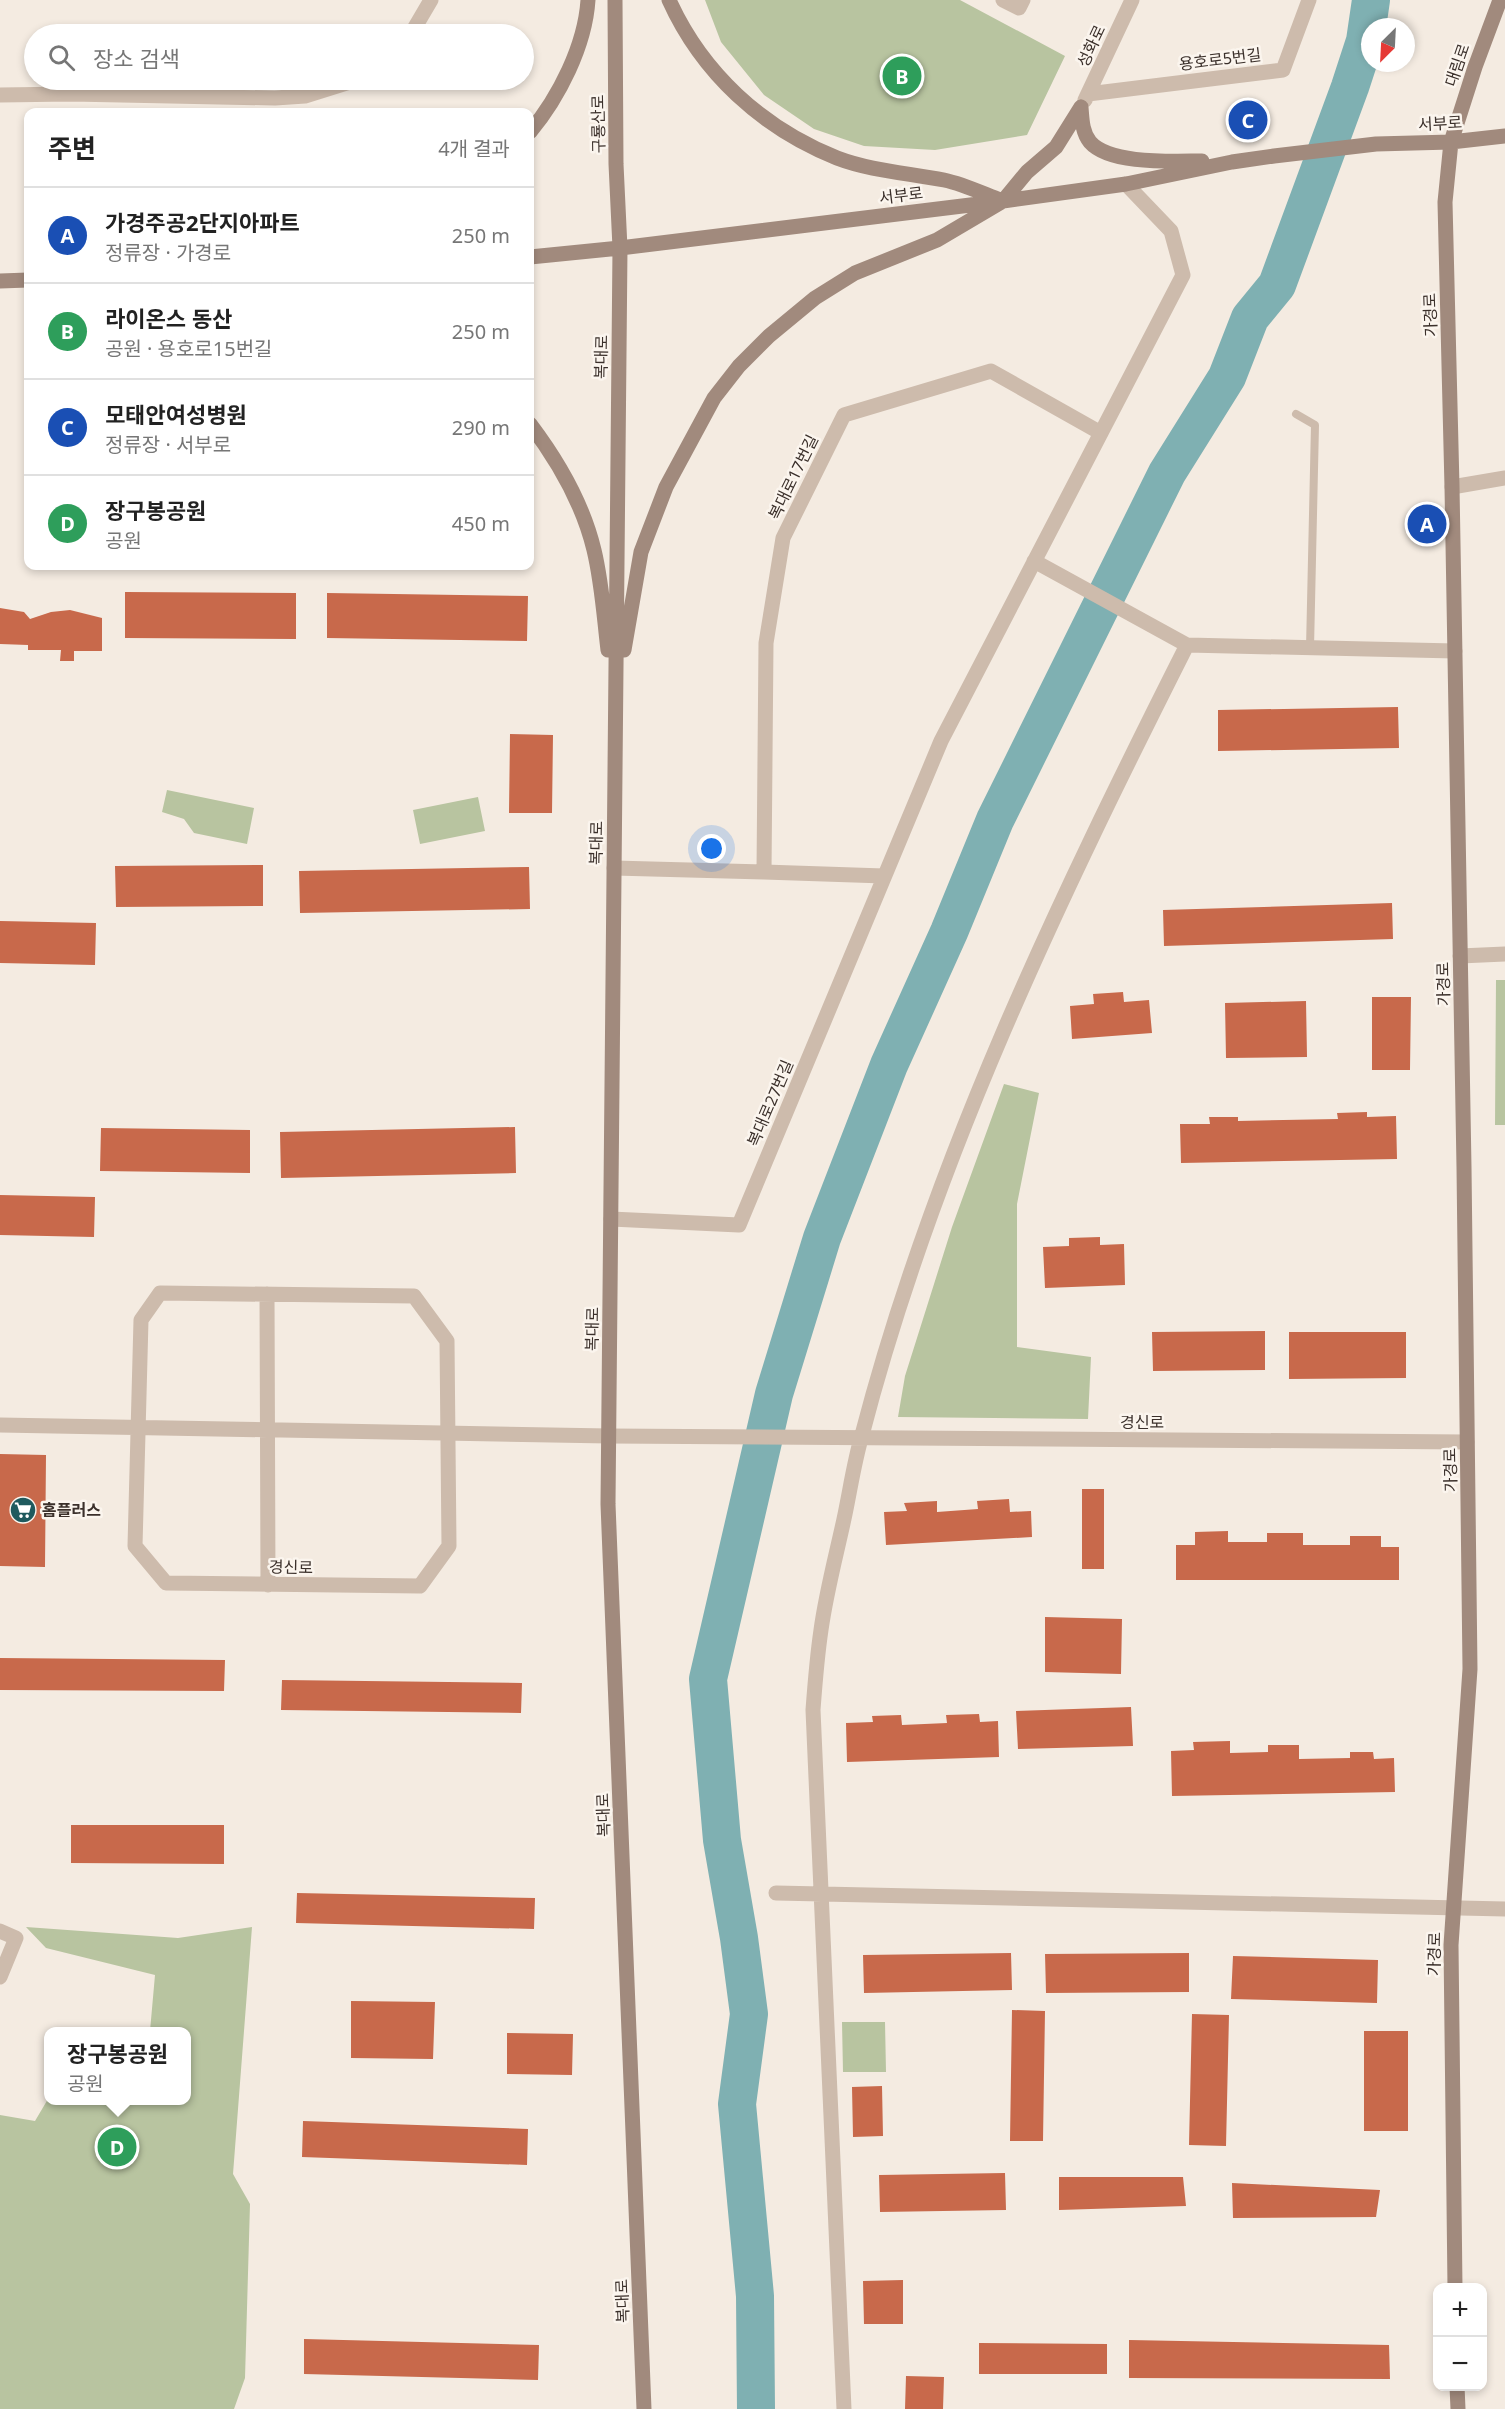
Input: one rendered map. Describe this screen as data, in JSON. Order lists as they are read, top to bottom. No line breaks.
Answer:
{"streets":{"street":["성화로","용호로5번길","대림로","서부로","구룡산로","가경로","복대로","복대로17번길","복대로27번길","경신로"]},"crossings":[["성화로","용호로5번길"],["대림로","서부로"],["대림로","가경로"],["서부로","구룡산로"],["서부로","가경로"],["서부로","복대로"],["구룡산로","복대로"],["가경로","경신로"],["복대로","복대로27번길"],["복대로","경신로"]],"places":{"supermarket":["홈플러스"]},"north":"bottom left","page":{"search":"장소 검색","pins":["B","C","A","D"],"heading":["주변","4개 결과"],"list":[{"mark":"A","name":"가경주공2단지아파트","note":"정류장 · 가경로","value":"250 m"},{"mark":"B","name":"라이온스 동산","note":"공원 · 용호로15번길","value":"250 m"},{"mark":"C","name":"모태안여성병원","note":"정류장 · 서부로","value":"290 m"},{"mark":"D","name":"장구봉공원","note":"공원","value":"450 m"}],"popup":["장구봉공원","공원"],"map_buttons":["+","−"]}}
